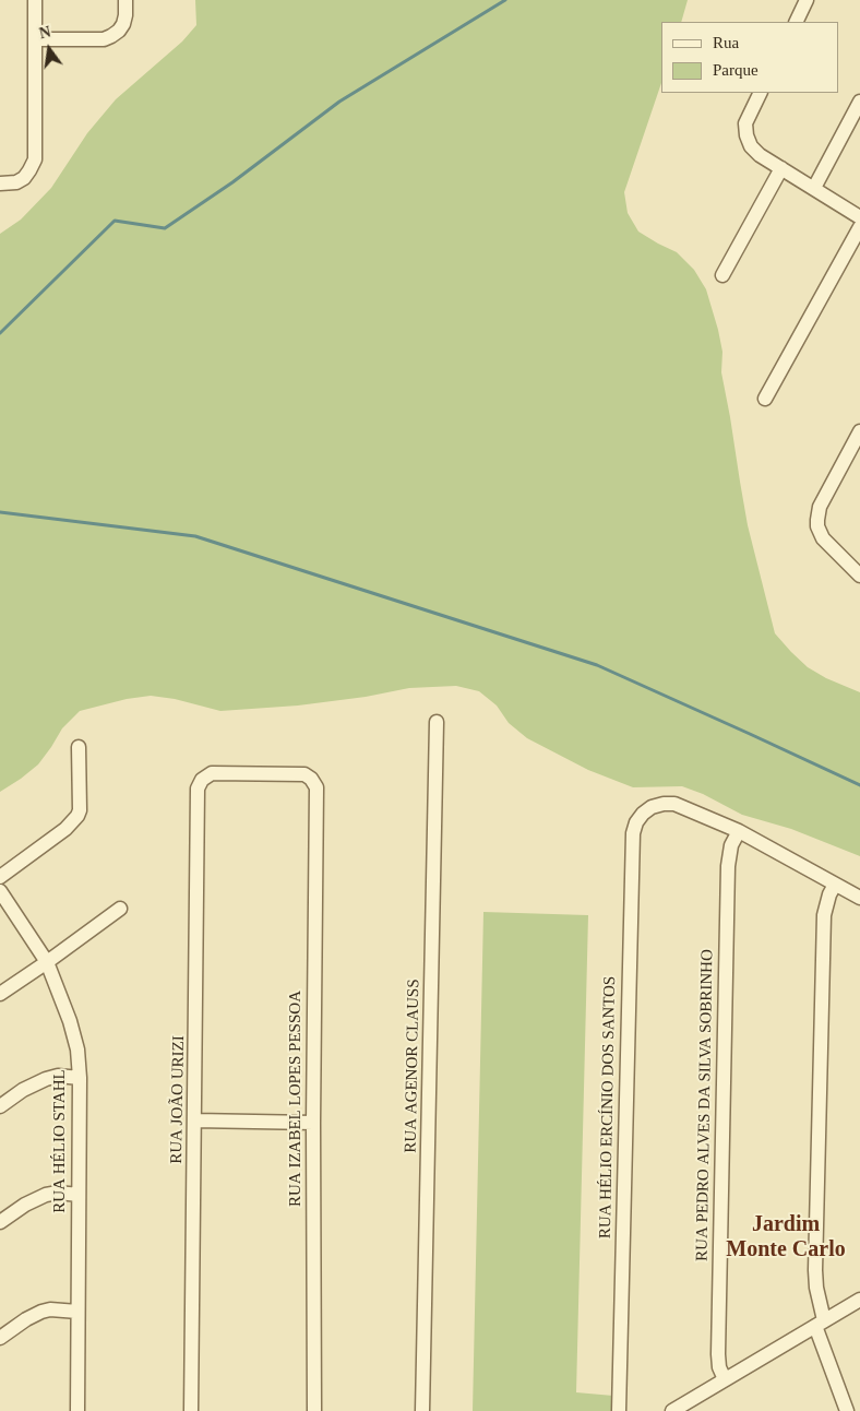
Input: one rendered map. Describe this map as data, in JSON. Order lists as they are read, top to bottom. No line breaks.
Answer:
{"streets":{"street":["RUA AGENOR CLAUSS","RUA IZABEL LOPES PESSOA","RUA JOÃO URIZI","RUA PEDRO ALVES DA SILVA SOBRINHO","RUA HÉLIO ERCÍNIO DOS SANTOS","RUA HÉLIO STAHL"]},"crossings":[["RUA IZABEL LOPES PESSOA","RUA JOÃO URIZI"],["RUA PEDRO ALVES DA SILVA SOBRINHO","RUA HÉLIO ERCÍNIO DOS SANTOS"]],"districts":["Jardim Monte Carlo"],"legend":["Rua","Parque"],"north":"top"}
